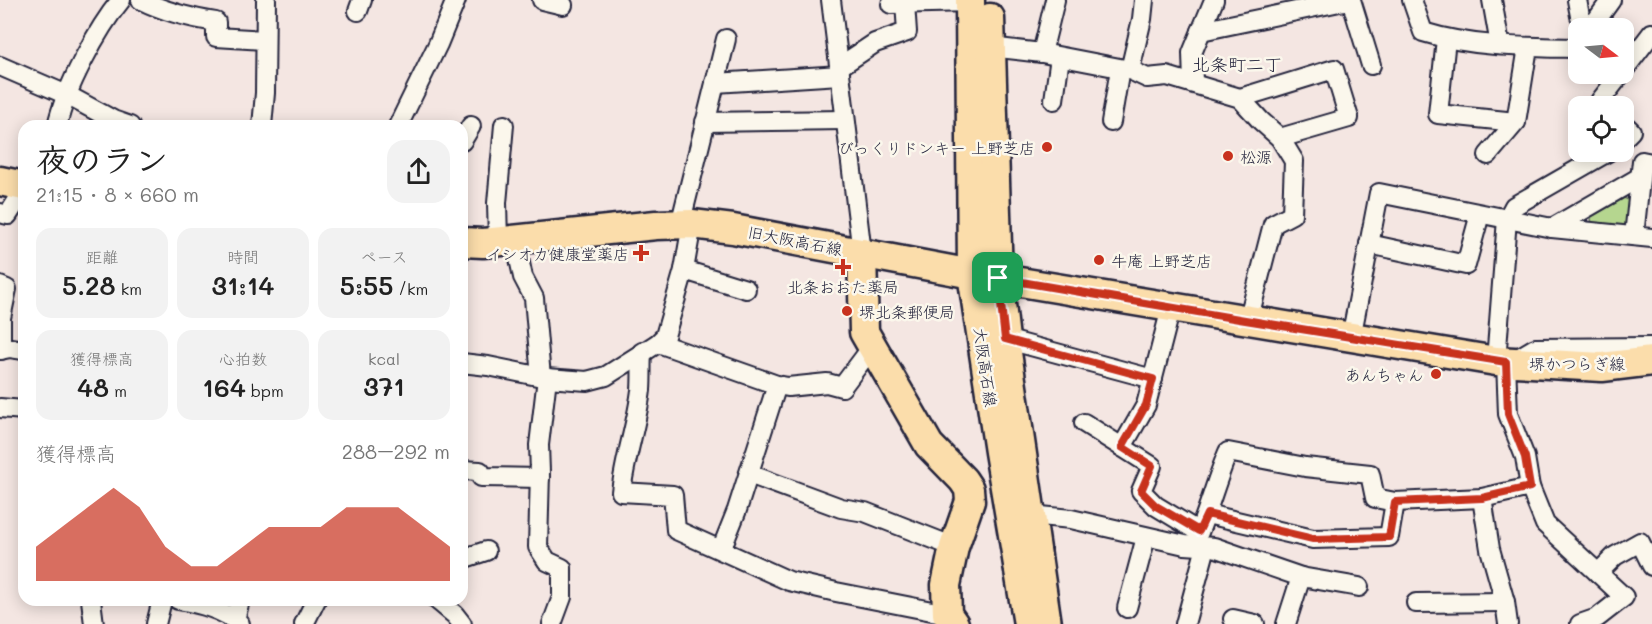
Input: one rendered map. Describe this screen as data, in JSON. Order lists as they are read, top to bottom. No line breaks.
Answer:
{"streets":{"main road":["旧大阪高石線","堺かつらぎ線","大阪高石線"]},"crossings":[["旧大阪高石線","堺かつらぎ線"],["堺かつらぎ線","大阪高石線"]],"districts":["北条町二丁"],"places":{"other":["びっくりドンキー 上野芝店","松源","牛庵 上野芝店","堺北条郵便局","あんちゃん"],"health":["イシオカ健康堂薬店","北条おおた薬局"]},"north":"right","page":{"heading":["夜のラン","21:15 · 8 × 660 m"],"stats":[["距離","5.28 km"],["時間","31:14"],["ペース","5:55 /km"],["獲得標高","48 m"],["心拍数","164 bpm"],["kcal","371"]],"chart":["獲得標高","288–292 m"]}}
